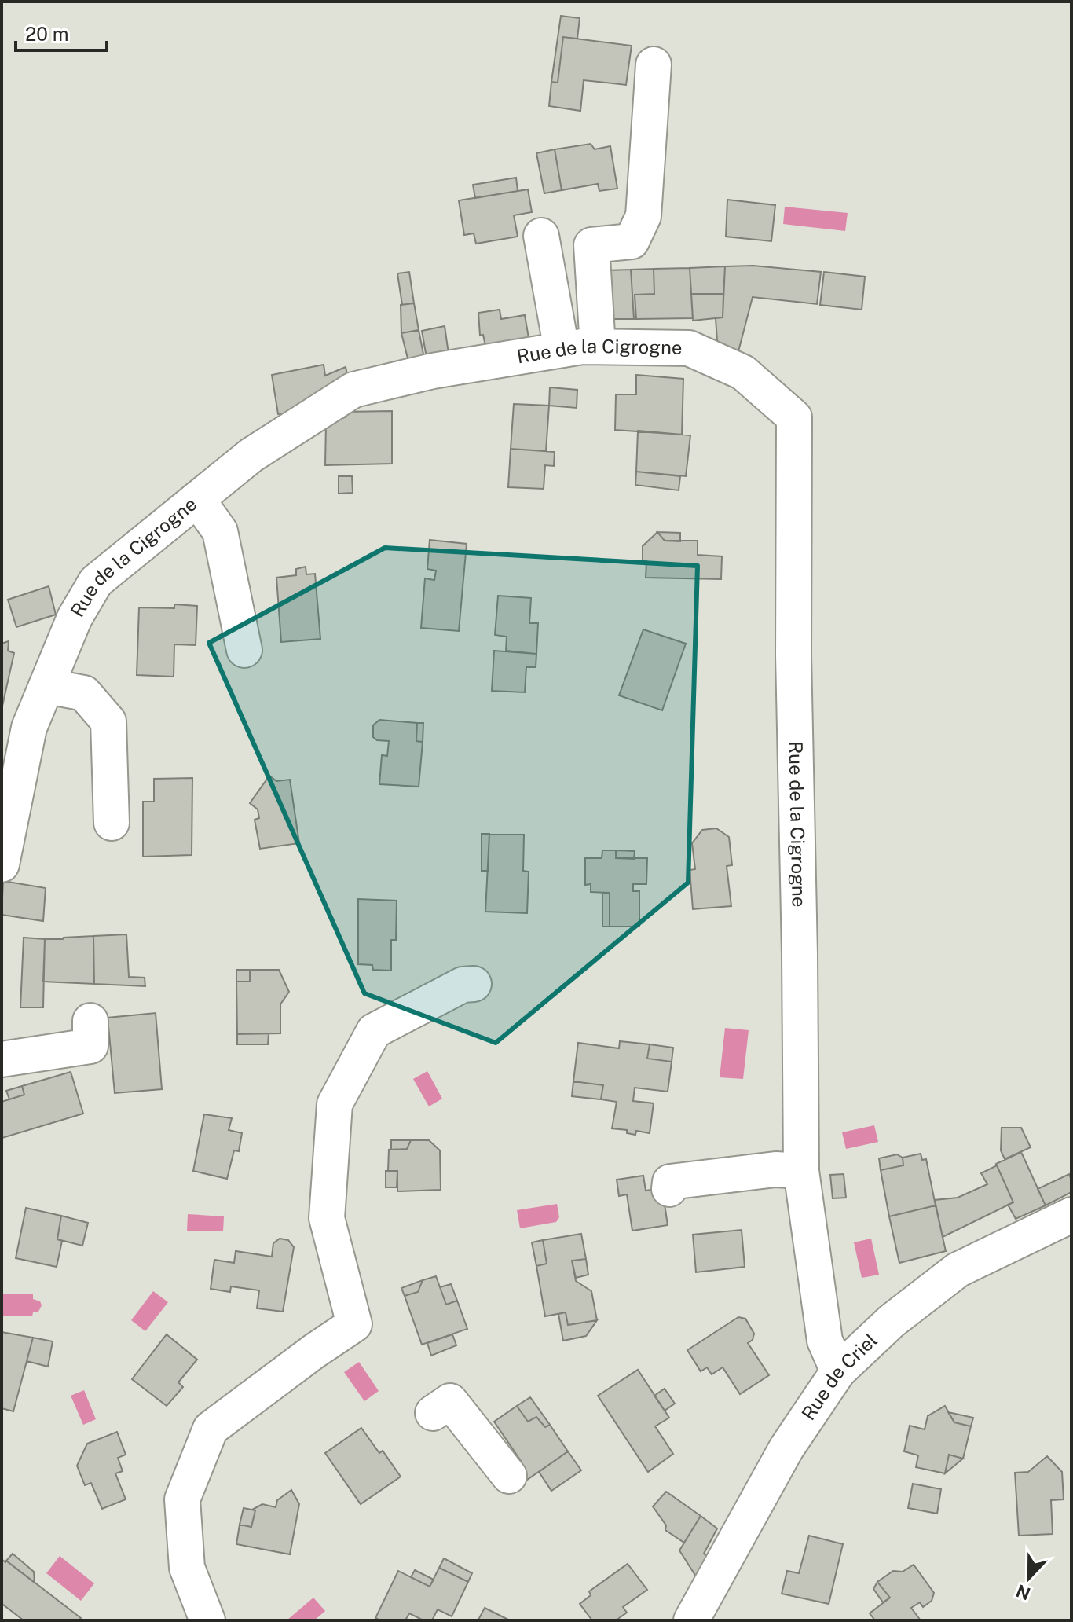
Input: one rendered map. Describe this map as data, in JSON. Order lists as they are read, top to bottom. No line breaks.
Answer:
{"streets":{"street":["Rue de la Cigrogne","Rue de Criel"]},"crossings":[["Rue de la Cigrogne","Rue de Criel"]],"scale_bar":"20 m","north":"bottom"}
